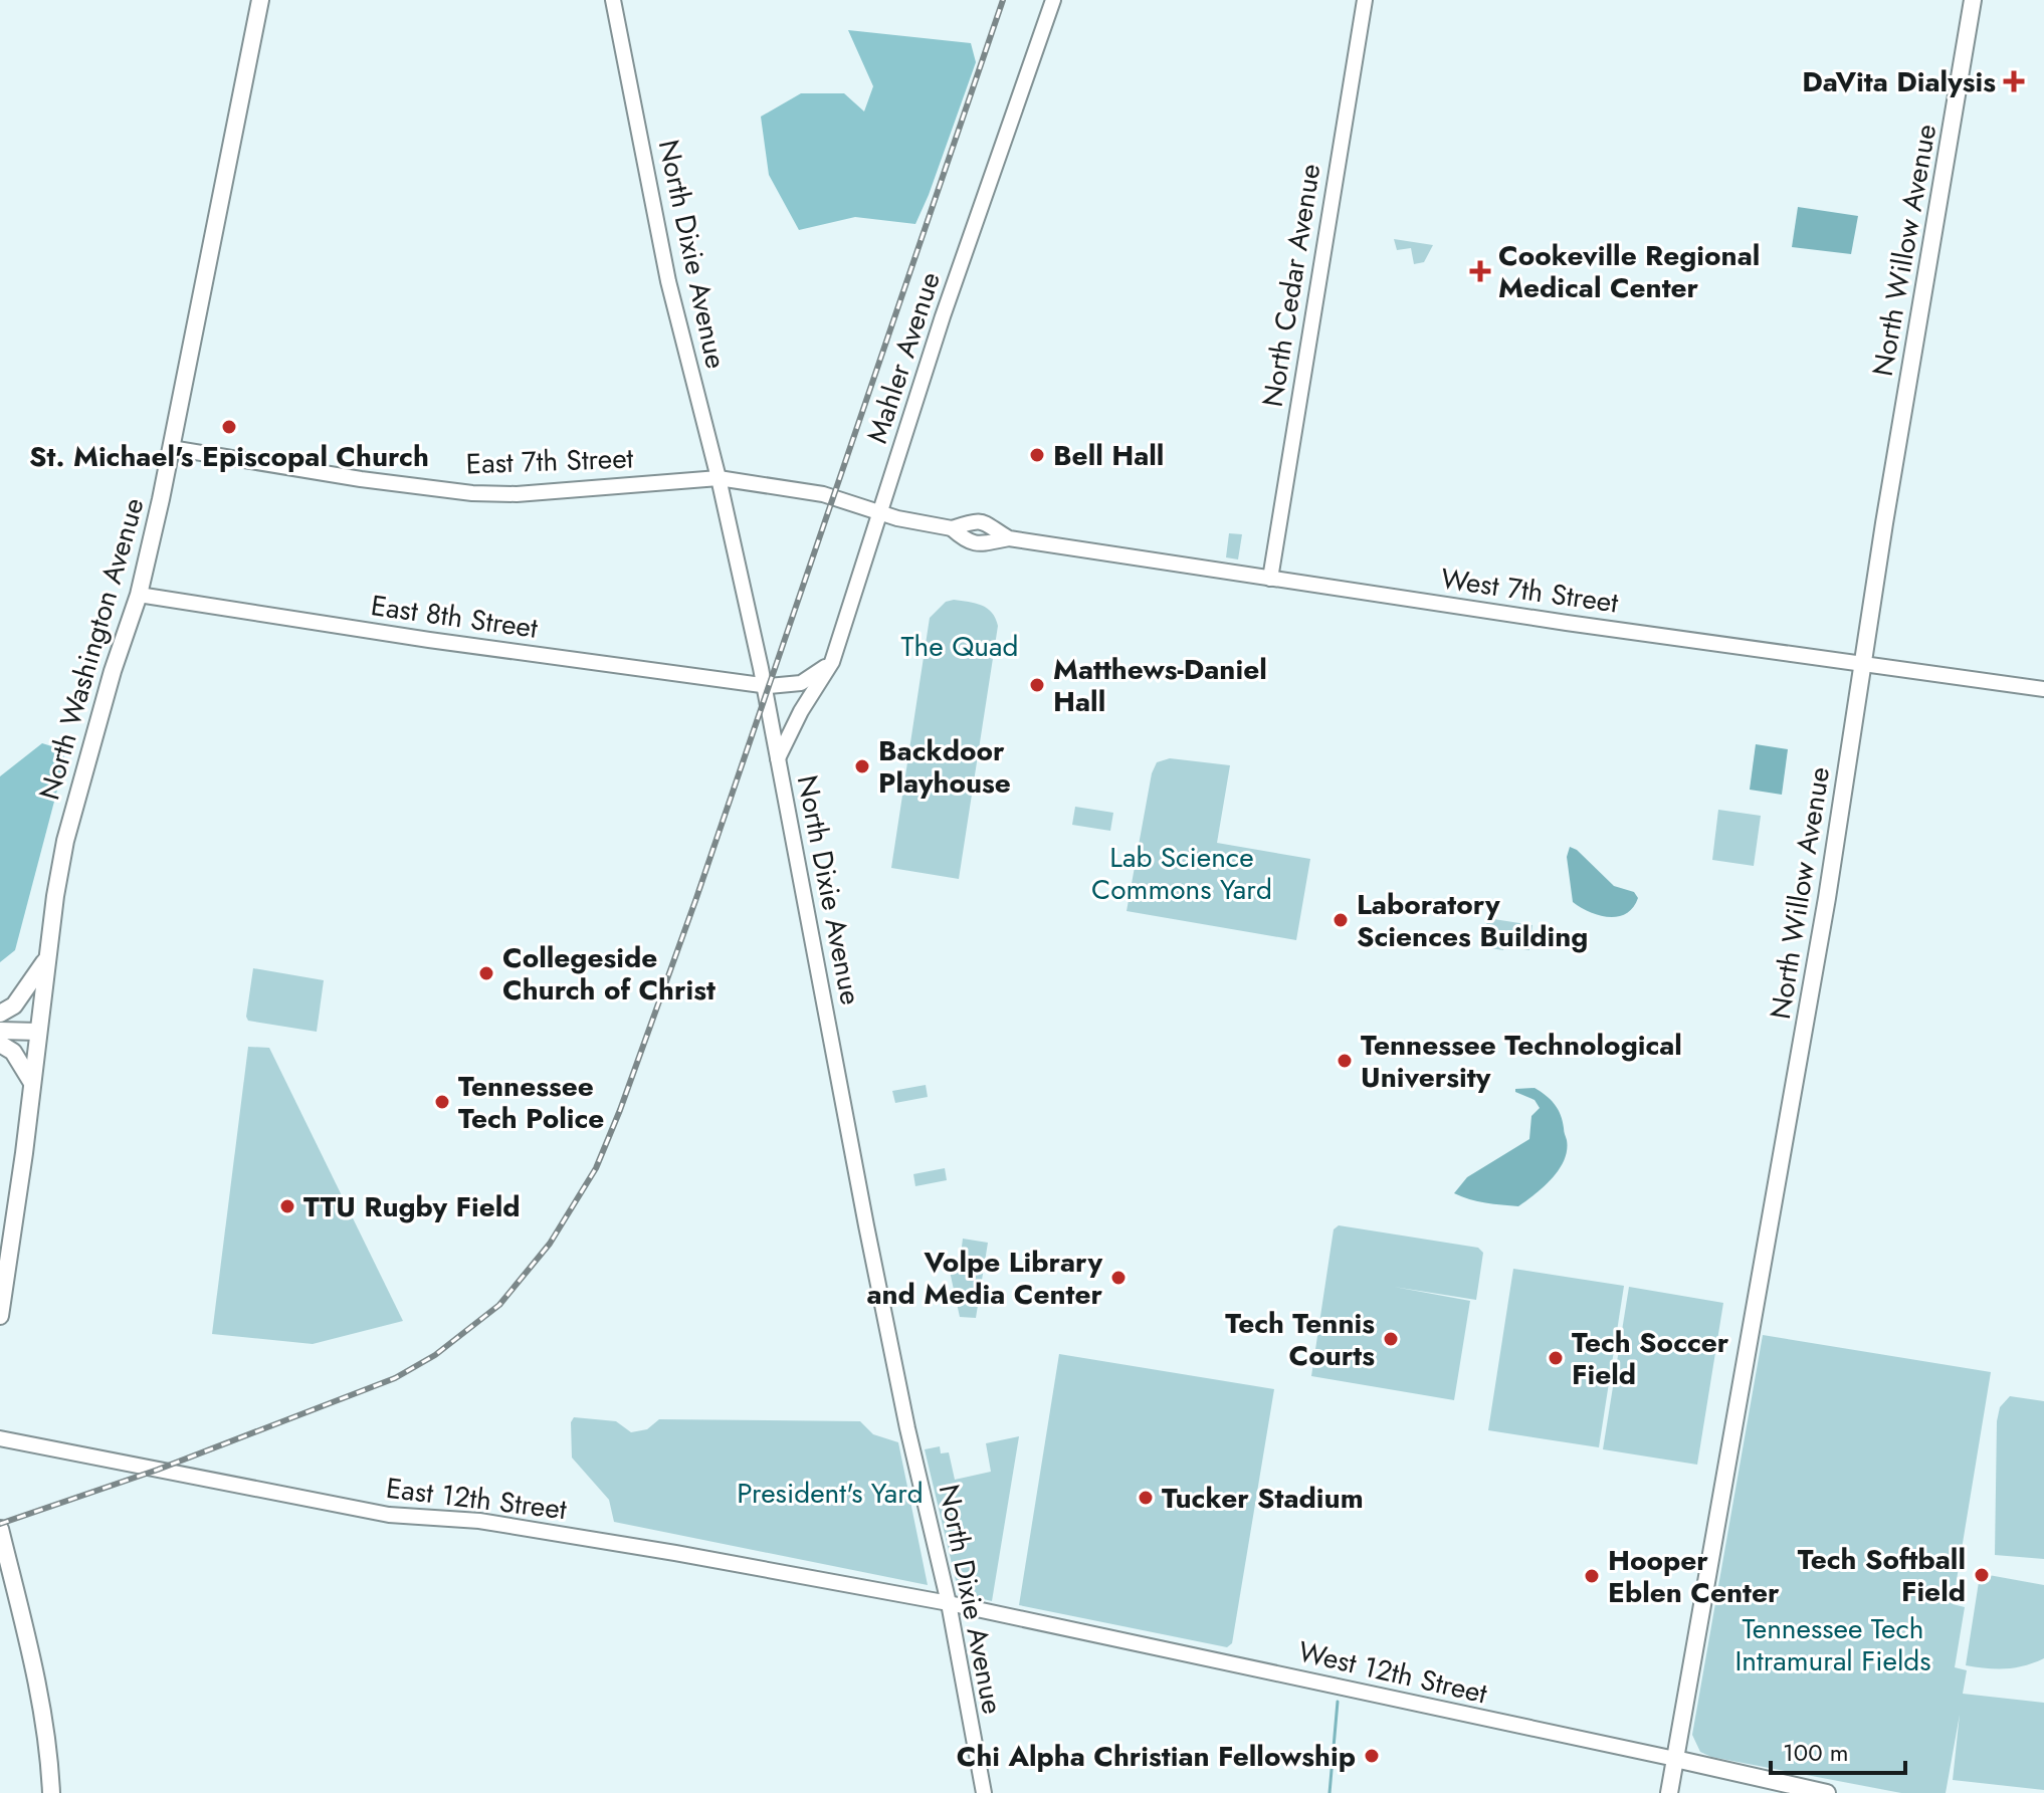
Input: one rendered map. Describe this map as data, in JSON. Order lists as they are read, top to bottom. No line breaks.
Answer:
{"streets":{"main road":["North Willow Avenue","North Washington Avenue","West 12th Street"],"street":["North Dixie Avenue","North Cedar Avenue","Mahler Avenue","East 7th Street","West 7th Street","East 8th Street","East 12th Street"]},"crossings":[["North Willow Avenue","West 7th Street"],["North Willow Avenue","West 12th Street"],["North Dixie Avenue","Mahler Avenue"],["North Dixie Avenue","East 7th Street"],["North Dixie Avenue","East 8th Street"],["North Dixie Avenue","East 12th Street"],["North Dixie Avenue","West 12th Street"],["North Cedar Avenue","West 7th Street"],["Mahler Avenue","East 7th Street"],["Mahler Avenue","West 7th Street"],["East 7th Street","West 7th Street"],["East 7th Street","North Washington Avenue"],["East 8th Street","North Washington Avenue"],["East 12th Street","West 12th Street"]],"parks":["The Quad","Lab Science Commons Yard","President's Yard","Tennessee Tech Intramural Fields"],"places":{"health":["DaVita Dialysis","Cookeville Regional Medical Center"],"other":["St. Michael's Episcopal Church","Bell Hall","Matthews-Daniel Hall","Backdoor Playhouse","Laboratory Sciences Building","Collegeside Church of Christ","Tennessee Technological University","Tennessee Tech Police","TTU Rugby Field","Volpe Library and Media Center","Tech Tennis Courts","Tech Soccer Field","Tucker Stadium","Tech Softball Field","Hooper Eblen Center","Chi Alpha Christian Fellowship"]},"scale_bar":"100 m"}
